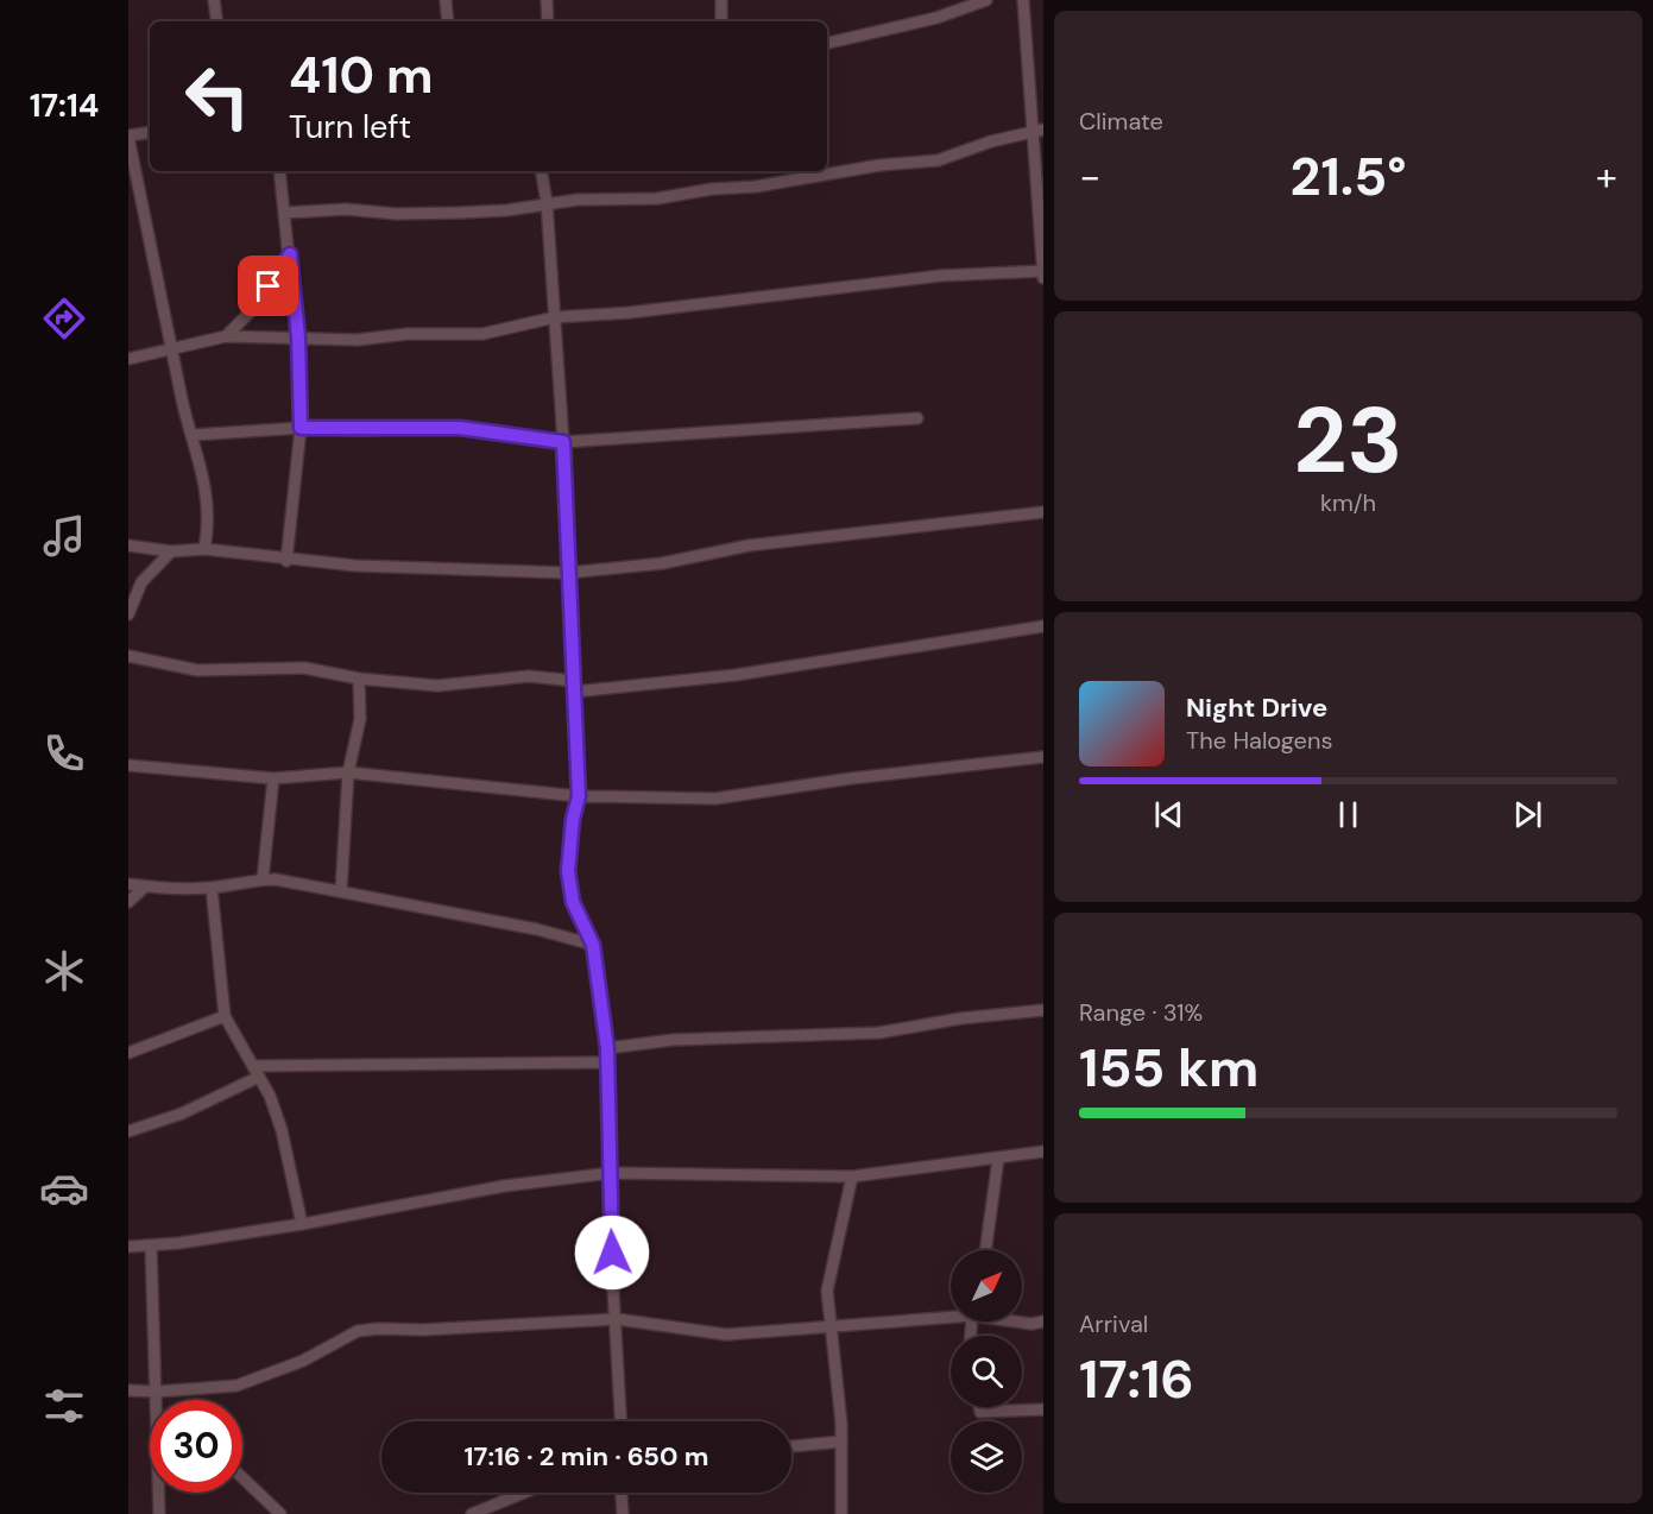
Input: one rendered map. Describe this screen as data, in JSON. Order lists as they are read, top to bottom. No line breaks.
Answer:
{"north":"top right","page":{"tabs":"17:14","tile":["Climate",["23","km/h"],["Range · 31%","155 km"],["Arrival","17:16"]],"turn":["410 m","Turn left"],"heat":["−","21.5°","+"],"song":["Night Drive","The Halogens"],"limit":"30","trip":"17:16 · 2 min · 650 m"}}
